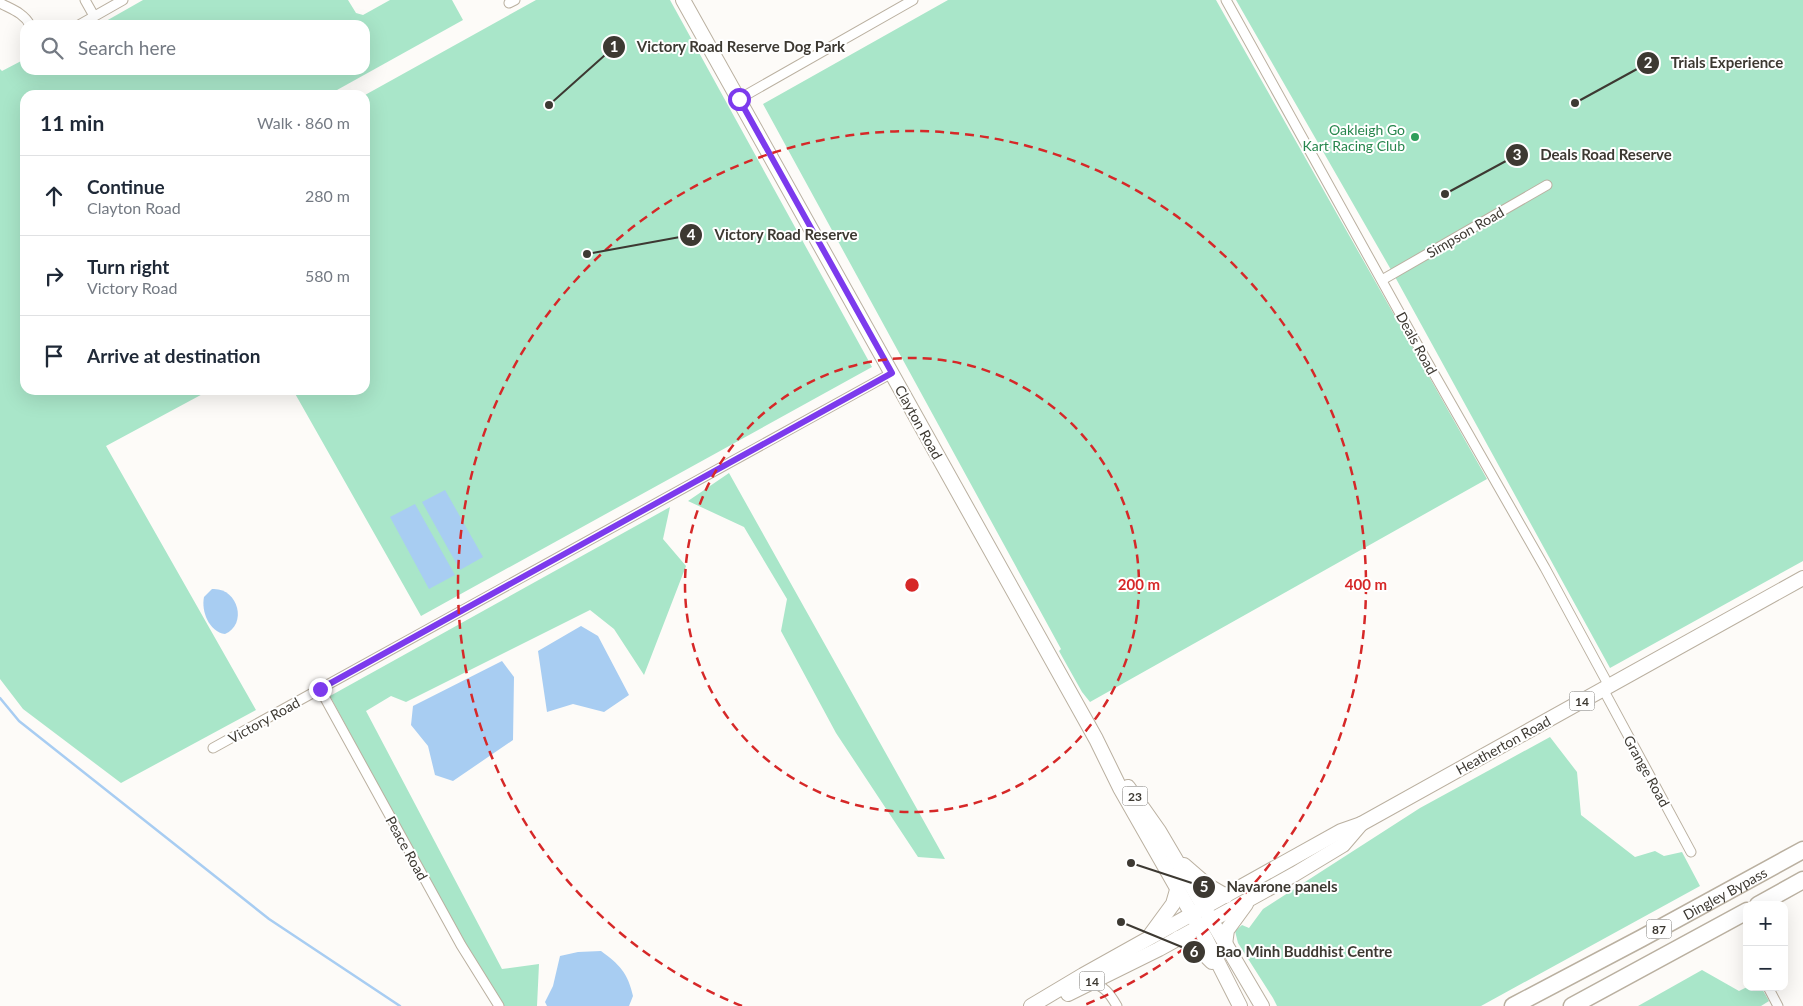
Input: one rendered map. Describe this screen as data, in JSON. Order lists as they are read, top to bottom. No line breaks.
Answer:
{"streets":{"highway":["Dingley Bypass","87"],"main road":["Clayton Road","14","Heatherton Road","23"],"street":["Simpson Road","Deals Road","Victory Road","Grange Road","Peace Road"]},"crossings":[["Simpson Road","Deals Road"],["Deals Road","Heatherton Road"],["Deals Road","Grange Road"],["Clayton Road","14"],["Clayton Road","Victory Road"],["Clayton Road","Heatherton Road"],["Clayton Road","23"],["14","Heatherton Road"],["14","23"],["Victory Road","Peace Road"],["Heatherton Road","Grange Road"],["Heatherton Road","23"]],"places":["Trials Experience","Victory Road Reserve Dog Park","Oakleigh Go Kart Racing Club","Deals Road Reserve","Victory Road Reserve","Navarone panels","Bao Minh Buddhist Centre"],"page":{"search":"Search here","heading":["11 min","Walk · 860 m"],"list":[["Continue","Clayton Road","280 m"],["Turn right","Victory Road","580 m"],"Arrive at destination"],"map_buttons":["+","−"]},"rings":["200 m","400 m"]}
